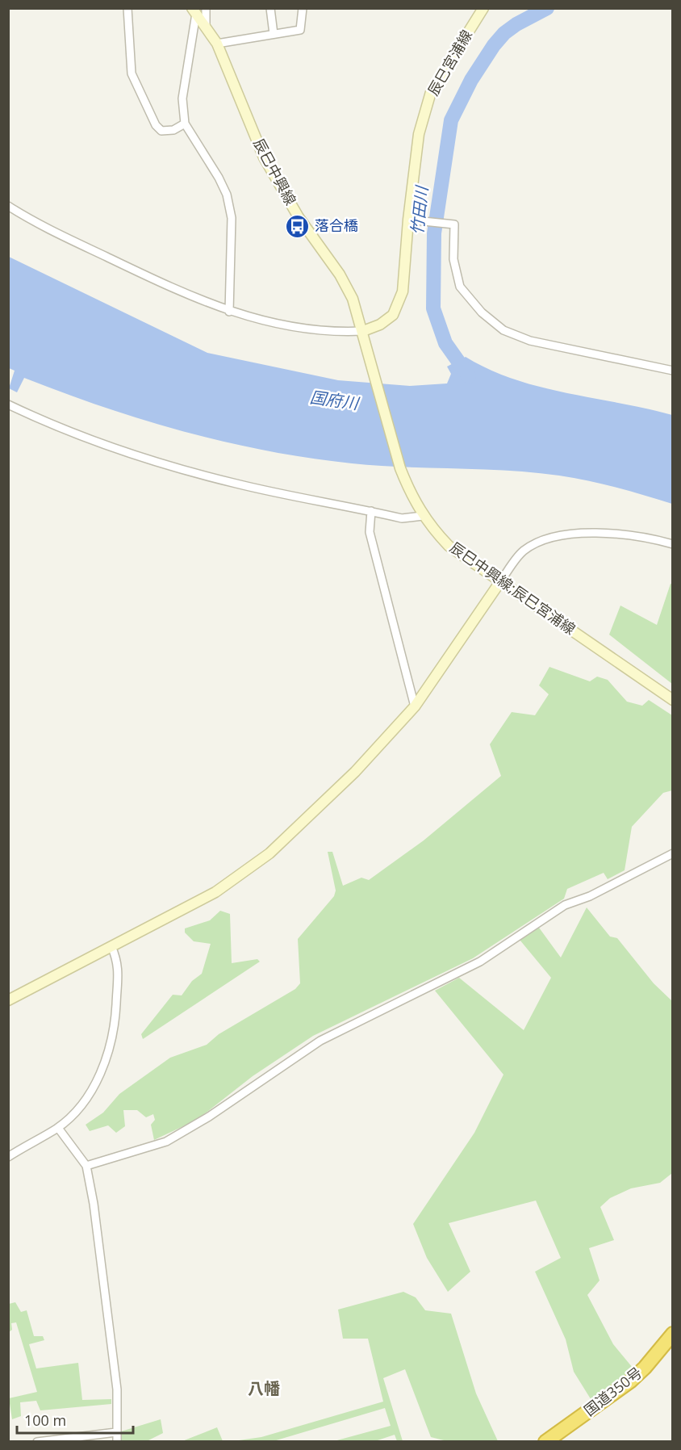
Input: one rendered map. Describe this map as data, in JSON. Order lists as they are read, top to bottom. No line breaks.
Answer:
{"streets":{"highway":["国道350号"],"main road":["辰巳宮浦線","辰巳中興線","辰巳中興線;辰巳宮浦線"]},"crossings":[["辰巳宮浦線","辰巳中興線"],["辰巳宮浦線","辰巳中興線;辰巳宮浦線"],["辰巳中興線","辰巳中興線;辰巳宮浦線"]],"districts":["八幡"],"water":["竹田川","国府川"],"places":{"bus stop":["落合橋"]},"scale_bar":"100 m"}
